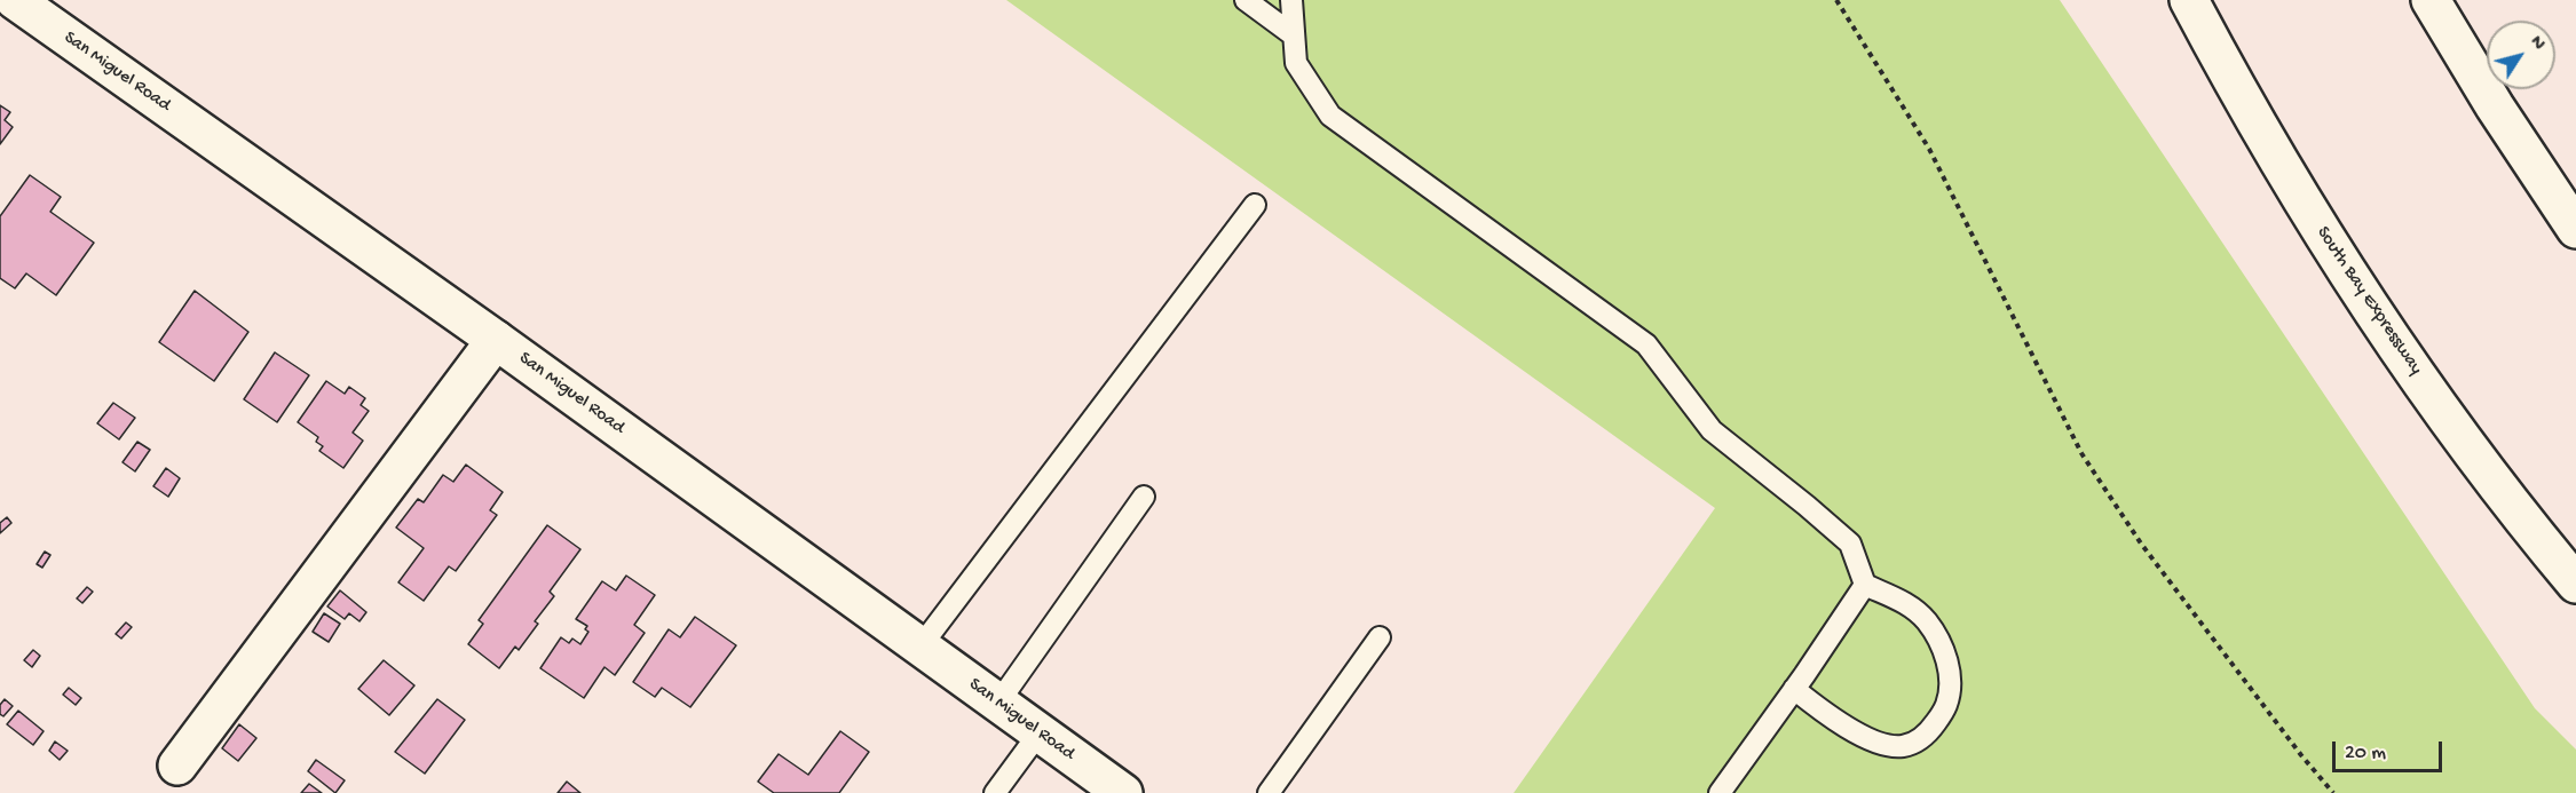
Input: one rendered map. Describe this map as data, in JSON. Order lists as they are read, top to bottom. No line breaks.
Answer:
{"streets":{"main road":["San Miguel Road","South Bay Expressway"]},"scale_bar":"20 m","north":"top right"}
